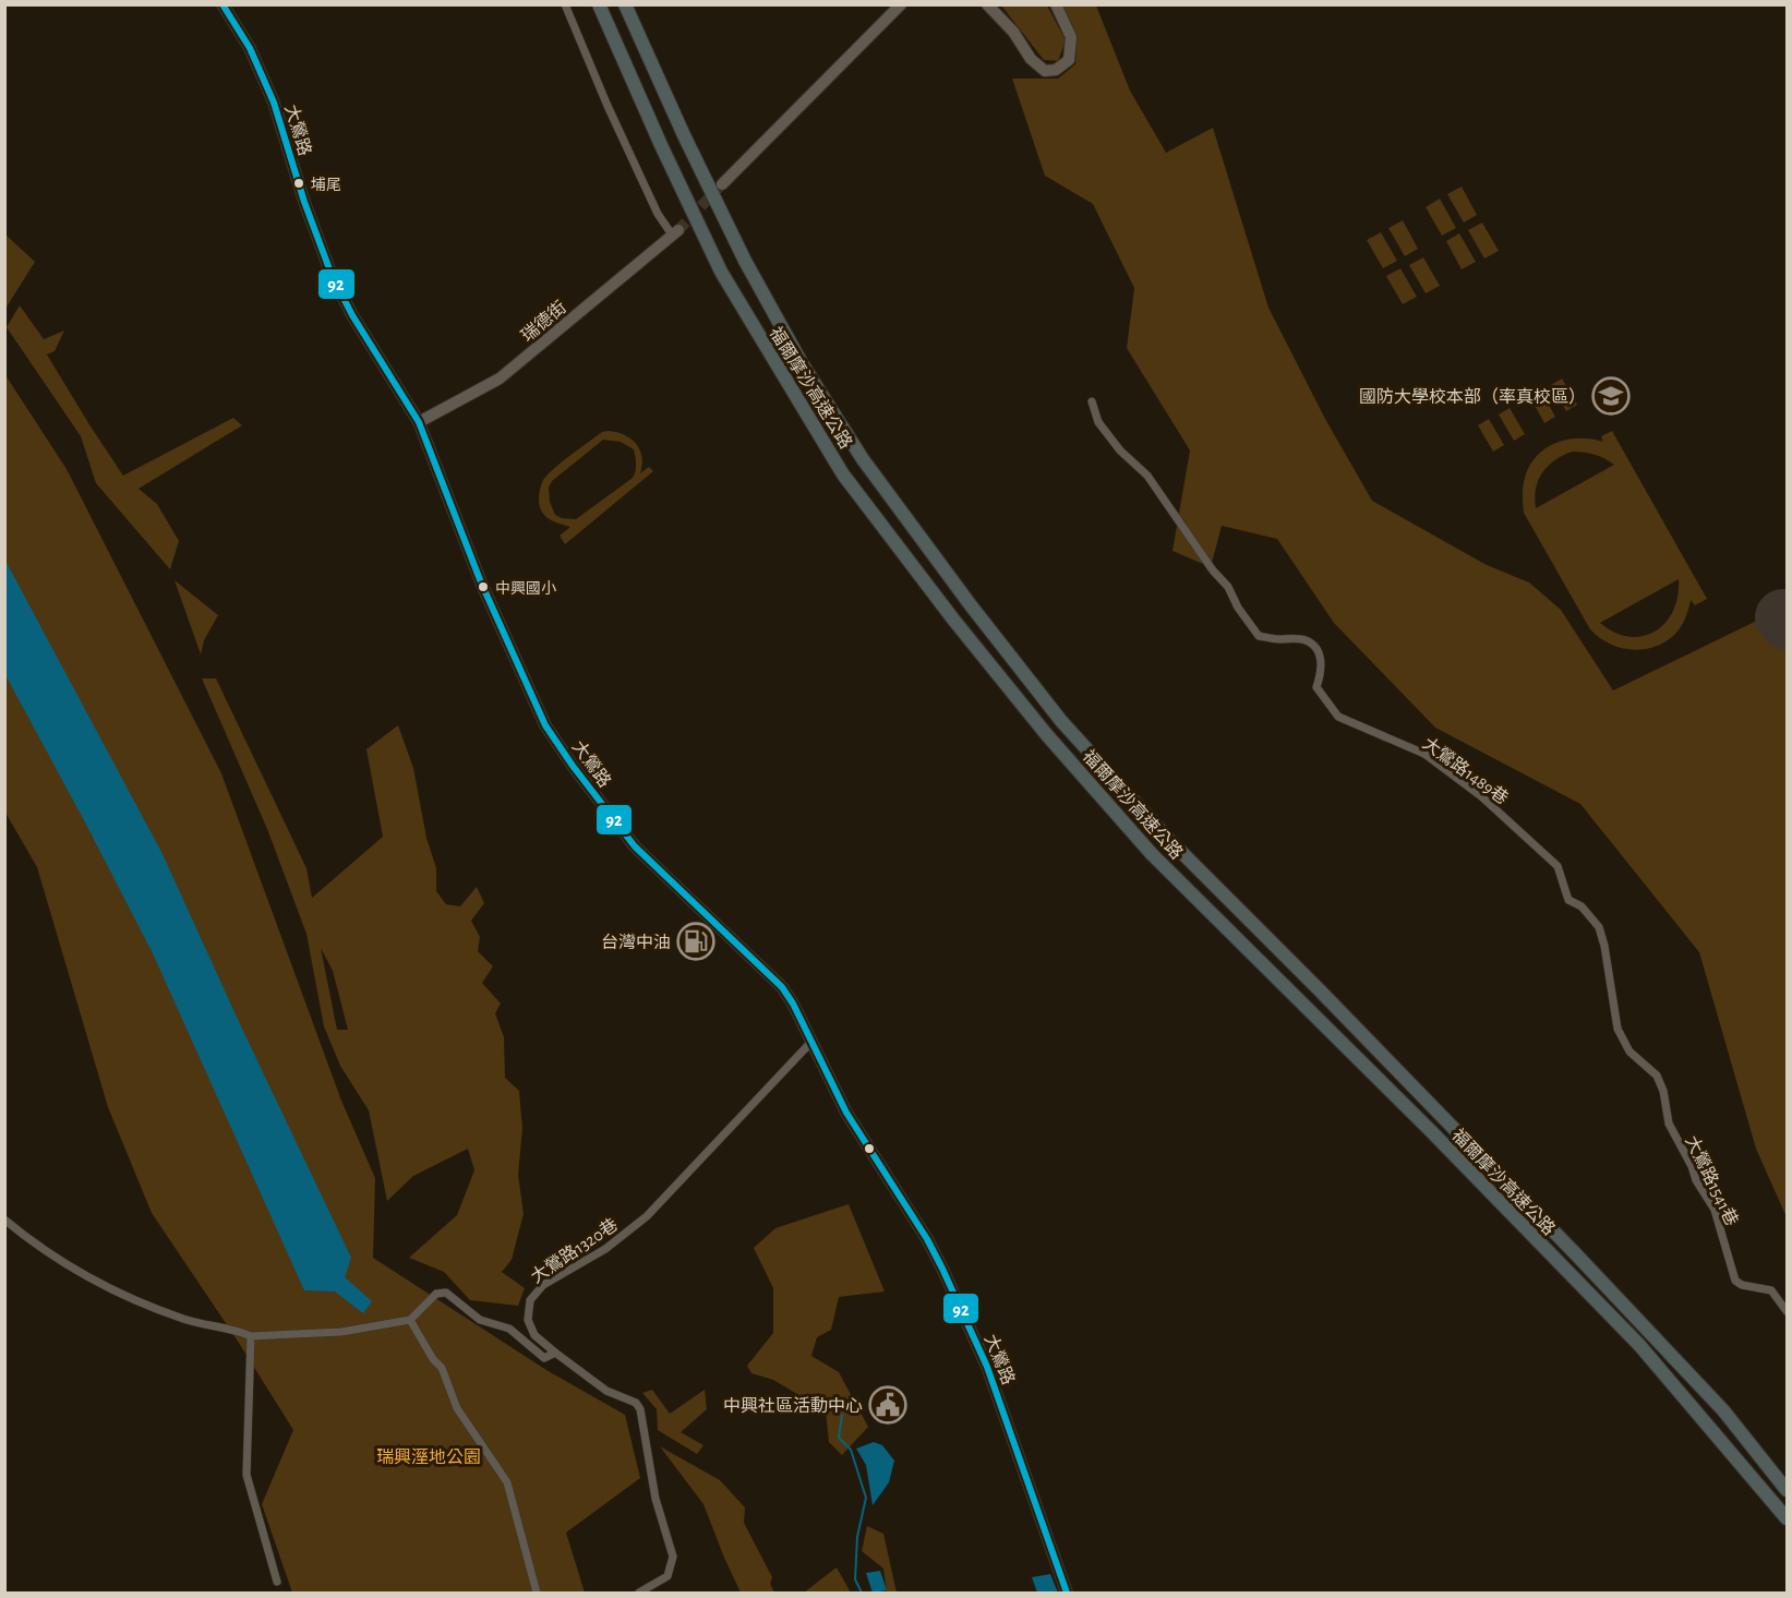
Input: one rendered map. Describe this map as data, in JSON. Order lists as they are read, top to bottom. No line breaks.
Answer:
{"streets":{"highway":["福爾摩沙高速公路"],"street":["大鶯路","瑞德街","大鶯路1489巷","大鶯路1541巷","大鶯路1320巷"]},"crossings":[["大鶯路","瑞德街"],["大鶯路","大鶯路1320巷"],["大鶯路1489巷","大鶯路1541巷"]],"parks":["瑞興溼地公園"],"places":{"other":["埔尾","中興國小"],"school or university":["國防大學校本部（率真校區）"],"fuel station":["台灣中油"],"public building":["中興社區活動中心"]},"lines":["transit line 92"]}
